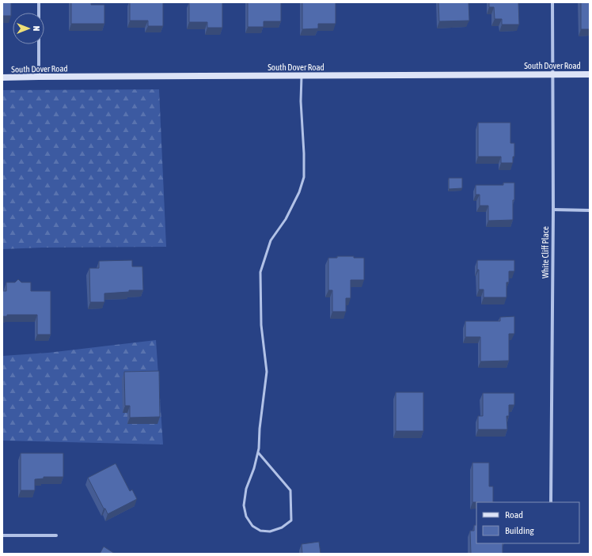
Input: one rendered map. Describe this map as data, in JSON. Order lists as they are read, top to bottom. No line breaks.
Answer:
{"streets":{"street":["South Dover Road","White Cliff Place"]},"crossings":[["South Dover Road","White Cliff Place"]],"legend":["Road","Building"],"north":"right"}
